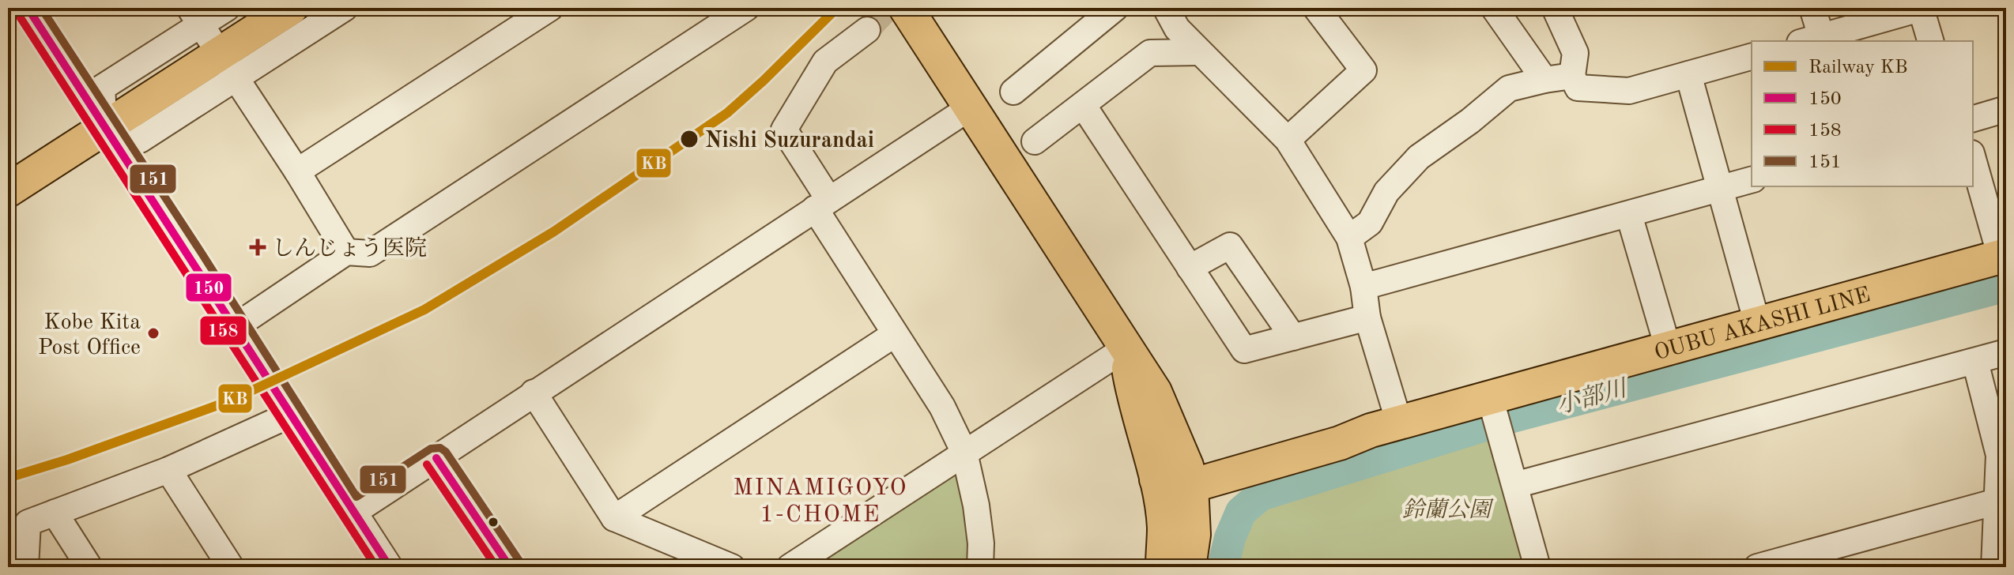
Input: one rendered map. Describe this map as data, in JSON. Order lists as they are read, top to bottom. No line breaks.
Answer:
{"streets":{"main road":["OUBU AKASHI LINE"]},"districts":["MINAMIGOYO 1-CHOME"],"water":["小部川"],"parks":["鈴蘭公園"],"places":{"other":["Nishi Suzurandai","Kobe Kita Post Office"],"health":["しんじょう医院"]},"lines":["rail line KB","transit line 150","transit line 151","transit line 158"],"legend":["Railway KB","150","158","151"]}
